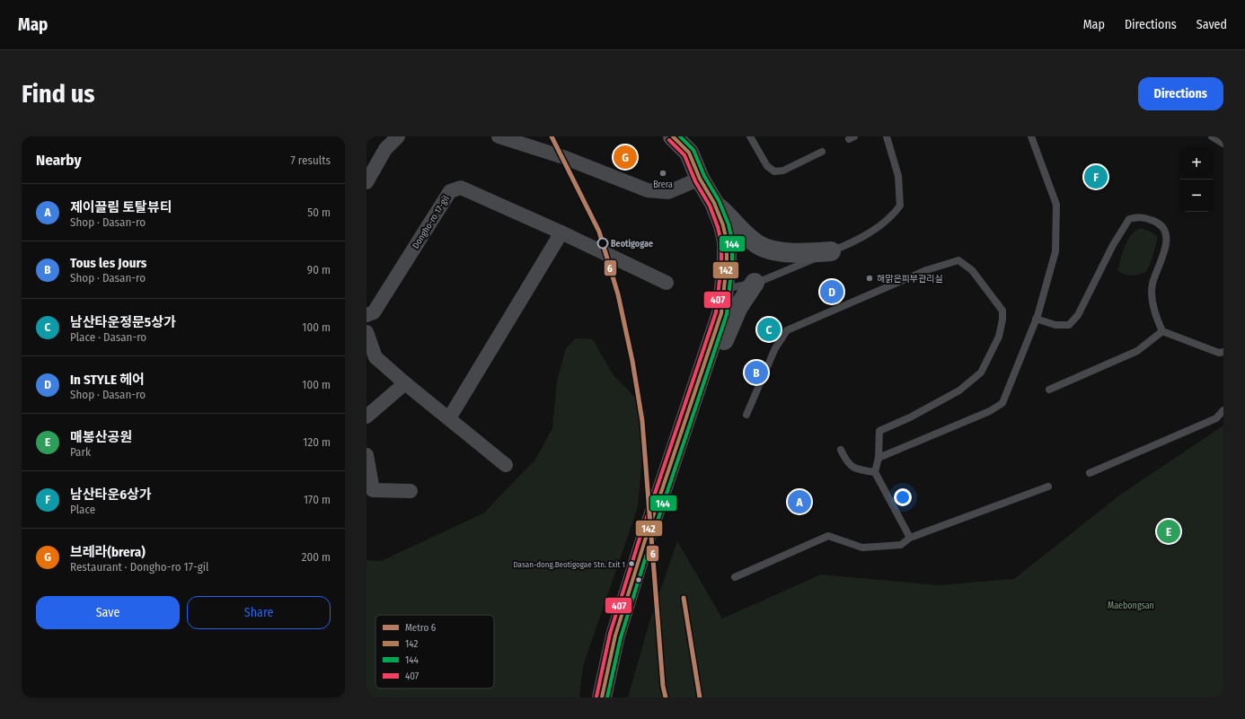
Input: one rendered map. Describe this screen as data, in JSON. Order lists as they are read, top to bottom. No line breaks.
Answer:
{"streets":{"street":["Dongho-ro 17-gil"]},"parks":["Maebongsan"],"places":["Brera","Beotigogae","해맑은피부관리실","Dasan-dong.Beotigogae Stn. Exit 1"],"lines":["metro line 6","transit line 142","transit line 144","transit line 407"],"legend":["Metro 6","142","144","407"],"page":{"header":"Map","nav":["Map","Directions","Saved"],"buttons":["Directions",["Save","Share"]],"title":"Find us","heading":["Nearby","7 results"],"pins":["G","F","D","C","B","A","E"],"map_buttons":["+","−"],"list":[{"mark":"A","name":"제이끌림 토탈뷰티","note":"Shop · Dasan-ro","value":"50 m"},{"mark":"B","name":"Tous les Jours","note":"Shop · Dasan-ro","value":"90 m"},{"mark":"C","name":"남산타운정문5상가","note":"Place · Dasan-ro","value":"100 m"},{"mark":"D","name":"In STYLE 헤어","note":"Shop · Dasan-ro","value":"100 m"},{"mark":"E","name":"매봉산공원","note":"Park","value":"120 m"},{"mark":"F","name":"남산타운6상가","note":"Place","value":"170 m"},{"mark":"G","name":"브레라(brera)","note":"Restaurant · Dongho-ro 17-gil","value":"200 m"}]}}
